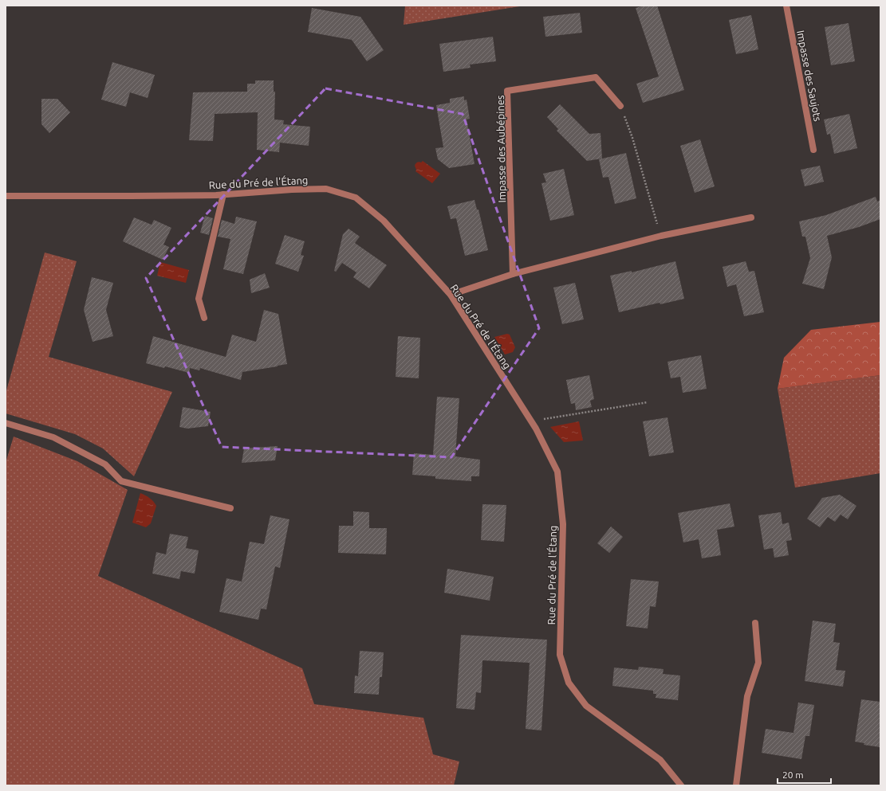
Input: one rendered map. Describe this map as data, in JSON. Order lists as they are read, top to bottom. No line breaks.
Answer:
{"streets":{"street":["Impasse des Saujots","Impasse des Aubépines","Rue du Pré de l'Étang"]},"scale_bar":"20 m"}
